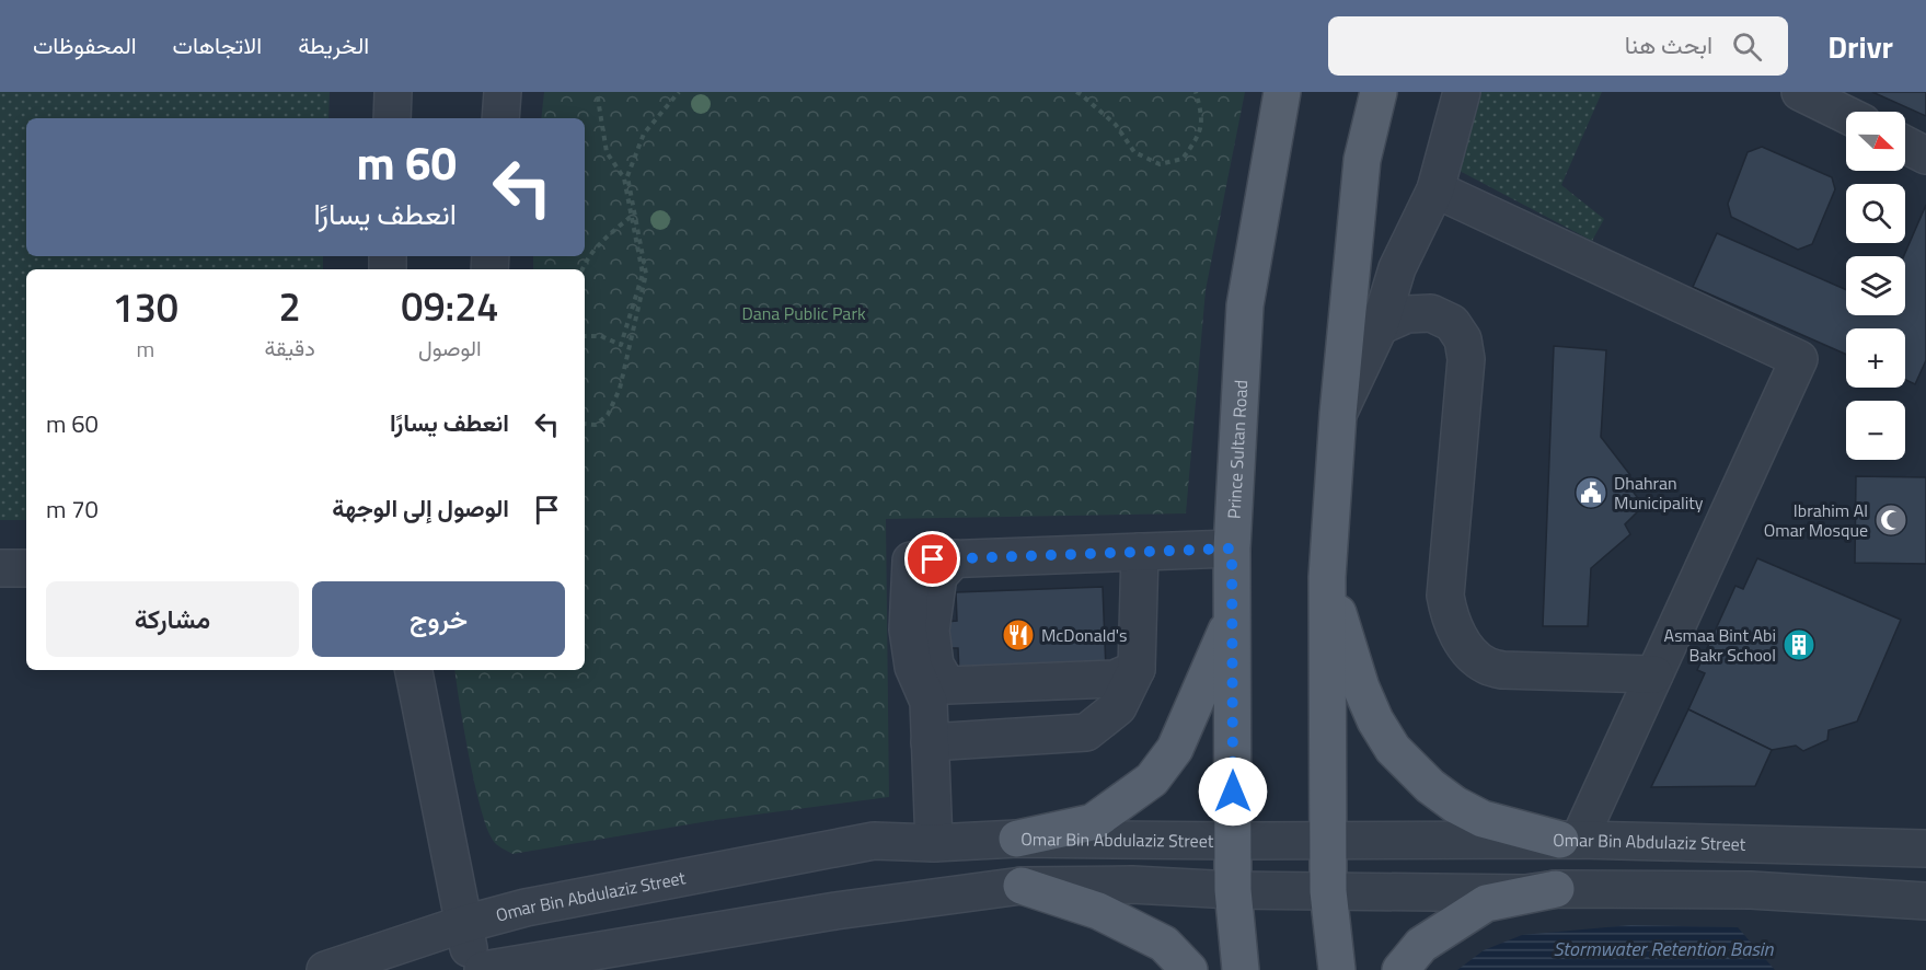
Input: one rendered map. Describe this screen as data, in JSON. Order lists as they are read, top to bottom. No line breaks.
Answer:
{"streets":{"main road":["Prince Sultan Road"],"street":["Omar Bin Abdulaziz Street"]},"crossings":[["Prince Sultan Road","Omar Bin Abdulaziz Street"]],"water":["Stormwater Retention Basin"],"parks":["Dana Public Park"],"places":{"public building":["Dhahran Municipality"],"mosque":["Ibrahim Al Omar Mosque"],"restaurant":["McDonald's"],"building":["Asmaa Bint Abi Bakr School"]},"north":"right","page":{"header":"Drivr","search":"ابحث هنا","nav":["الخريطة","الاتجاهات","المحفوظات"],"map_buttons":["+","−"],"turn":["60 m","انعطف يسارًا"],"eta":["09:24","الوصول","2","دقيقة","130","m"],"list":[{"name":"انعطف يسارًا","value":"60 m"},{"name":"الوصول إلى الوجهة","value":"70 m"}],"buttons":["خروج","مشاركة"]}}
